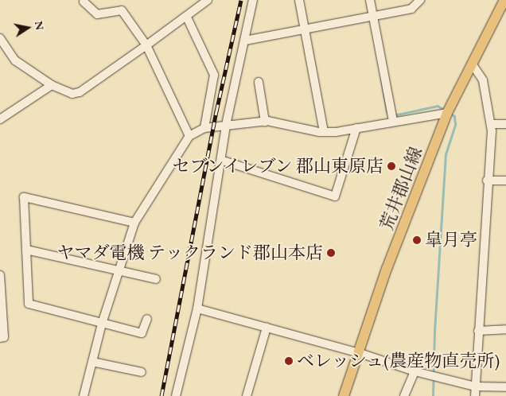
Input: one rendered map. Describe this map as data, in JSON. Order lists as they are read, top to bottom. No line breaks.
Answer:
{"streets":{"main road":["荒井郡山線"]},"places":["セブンイレブン 郡山東原店","皐月亭","ヤマダ電機 テックランド郡山本店","ベレッシュ(農産物直売所)"],"north":"right"}
